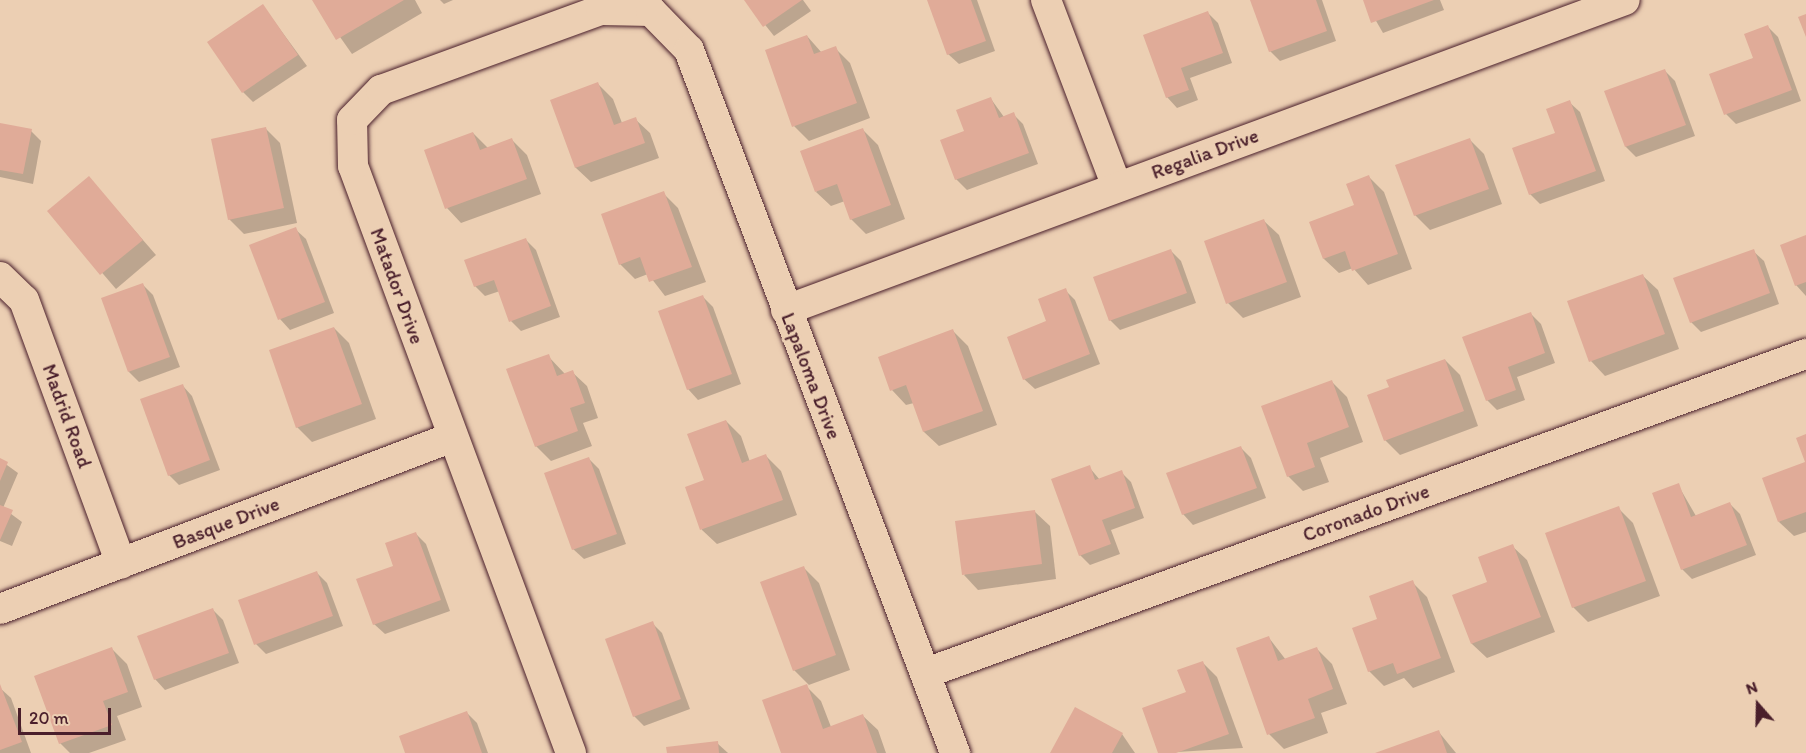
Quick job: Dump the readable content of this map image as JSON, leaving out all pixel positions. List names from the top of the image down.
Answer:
{
  "streets": {
    "street": [
      "Regalia Drive",
      "Matador Drive",
      "Lapaloma Drive",
      "Madrid Road",
      "Coronado Drive",
      "Basque Drive"
    ]
  },
  "crossings": [
    ["Regalia Drive", "Lapaloma Drive"],
    ["Matador Drive", "Lapaloma Drive"],
    ["Matador Drive", "Basque Drive"],
    ["Lapaloma Drive", "Coronado Drive"],
    ["Madrid Road", "Basque Drive"]
  ],
  "scale_bar": "20 m",
  "north": "top"
}
